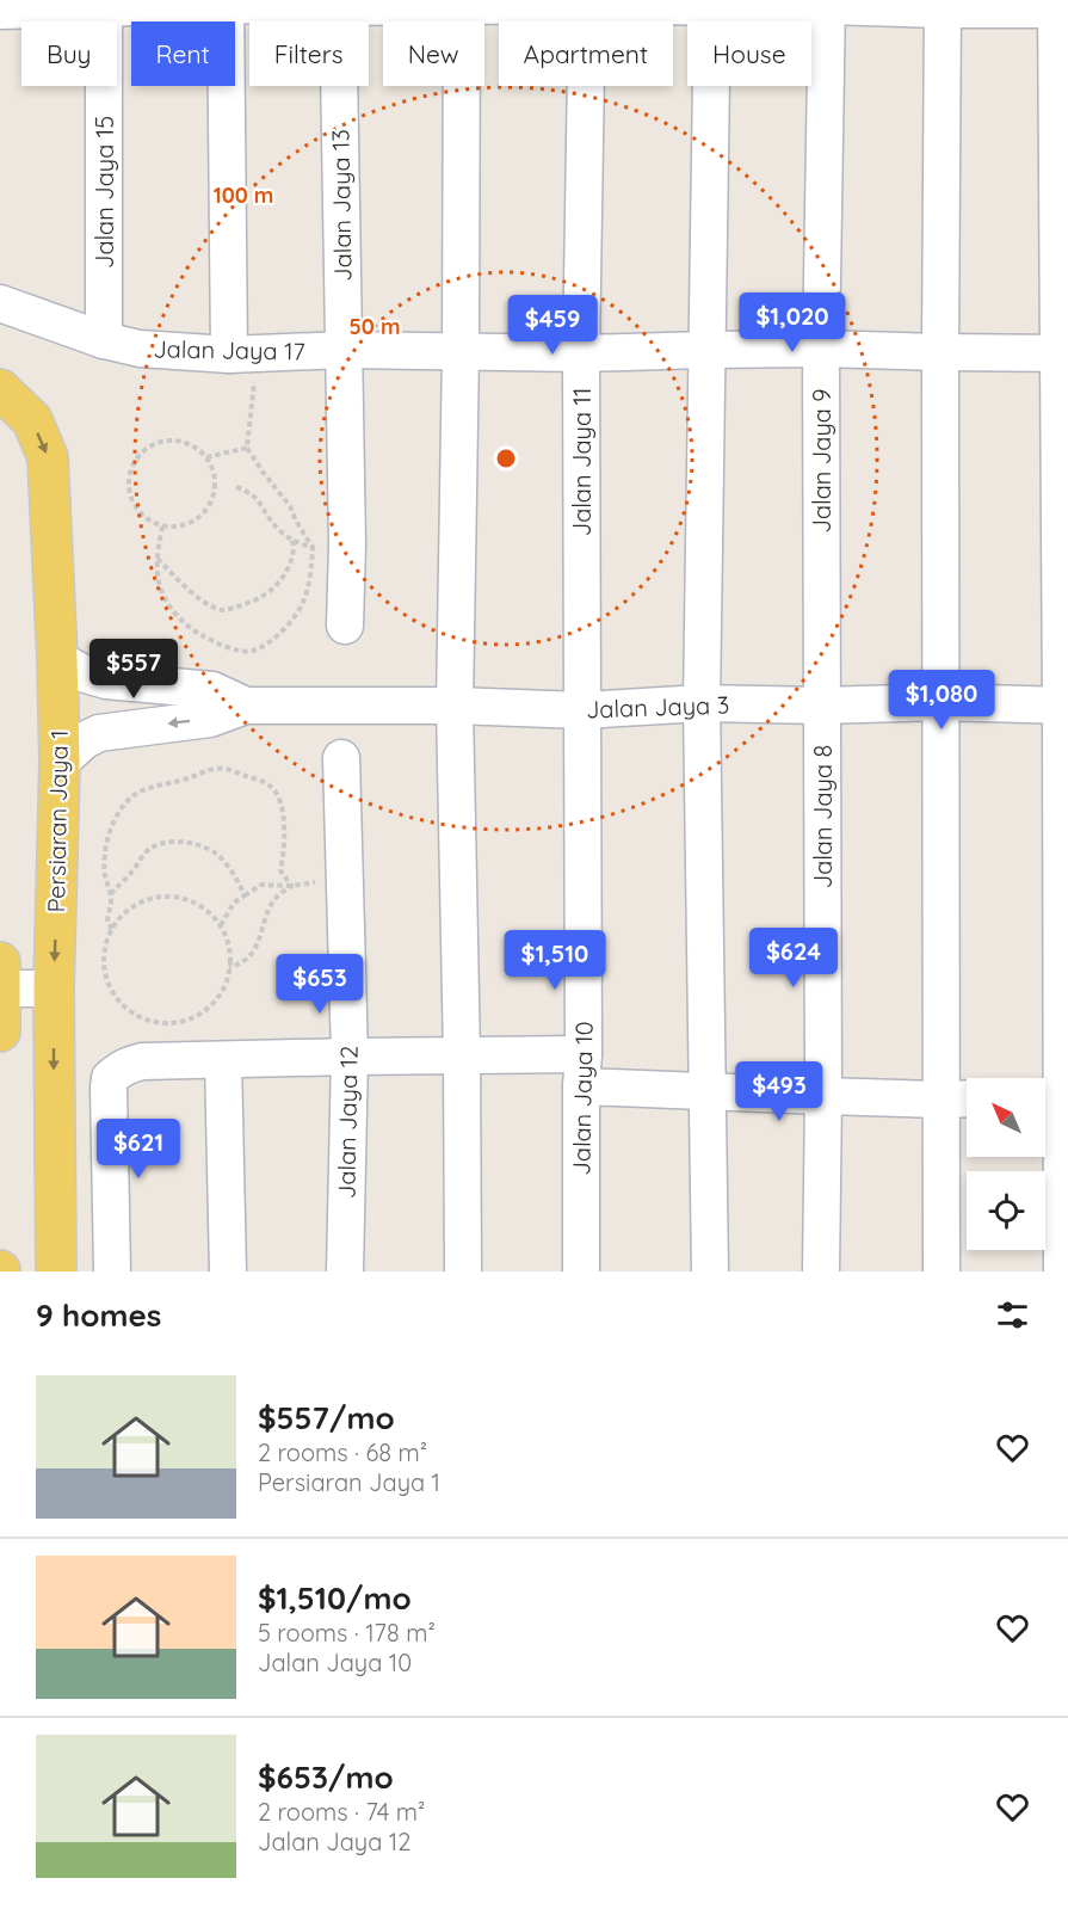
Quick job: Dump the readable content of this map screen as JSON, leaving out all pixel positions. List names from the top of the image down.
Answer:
{
  "streets": {
    "main road": ["Persiaran Jaya 1"],
    "street": [
      "Jalan Jaya 15",
      "Jalan Jaya 13",
      "Jalan Jaya 17",
      "Jalan Jaya 9",
      "Jalan Jaya 11",
      "Jalan Jaya 3",
      "Jalan Jaya 8",
      "Jalan Jaya 10",
      "Jalan Jaya 12"
    ]
  },
  "crossings": [
    ["Jalan Jaya 15", "Jalan Jaya 17"],
    ["Jalan Jaya 13", "Jalan Jaya 17"],
    ["Jalan Jaya 17", "Jalan Jaya 9"],
    ["Jalan Jaya 17", "Jalan Jaya 11"],
    ["Jalan Jaya 9", "Jalan Jaya 3"],
    ["Jalan Jaya 9", "Jalan Jaya 8"],
    ["Jalan Jaya 11", "Jalan Jaya 3"],
    ["Jalan Jaya 11", "Jalan Jaya 10"],
    ["Jalan Jaya 3", "Jalan Jaya 8"],
    ["Jalan Jaya 3", "Jalan Jaya 10"]
  ],
  "one_way": ["Persiaran Jaya 1"],
  "north": "top left",
  "page": {
    "chip": [
      "Buy",
      "Rent",
      "Filters",
      "New",
      "Apartment",
      "House"
    ],
    "price": [
      "$1,020",
      "$459",
      "$557",
      "$1,080",
      "$624",
      "$1,510",
      "$653",
      "$493",
      "$621"
    ],
    "heading": "9 homes",
    "list": [
      {
        "name": "$557/mo",
        "note": "2 rooms · 68 m² · Persiaran Jaya 1"
      },
      {
        "name": "$1,510/mo",
        "note": "5 rooms · 178 m² · Jalan Jaya 10"
      },
      {
        "name": "$653/mo",
        "note": "2 rooms · 74 m² · Jalan Jaya 12"
      }
    ]
  },
  "rings": ["100 m", "50 m"]
}
